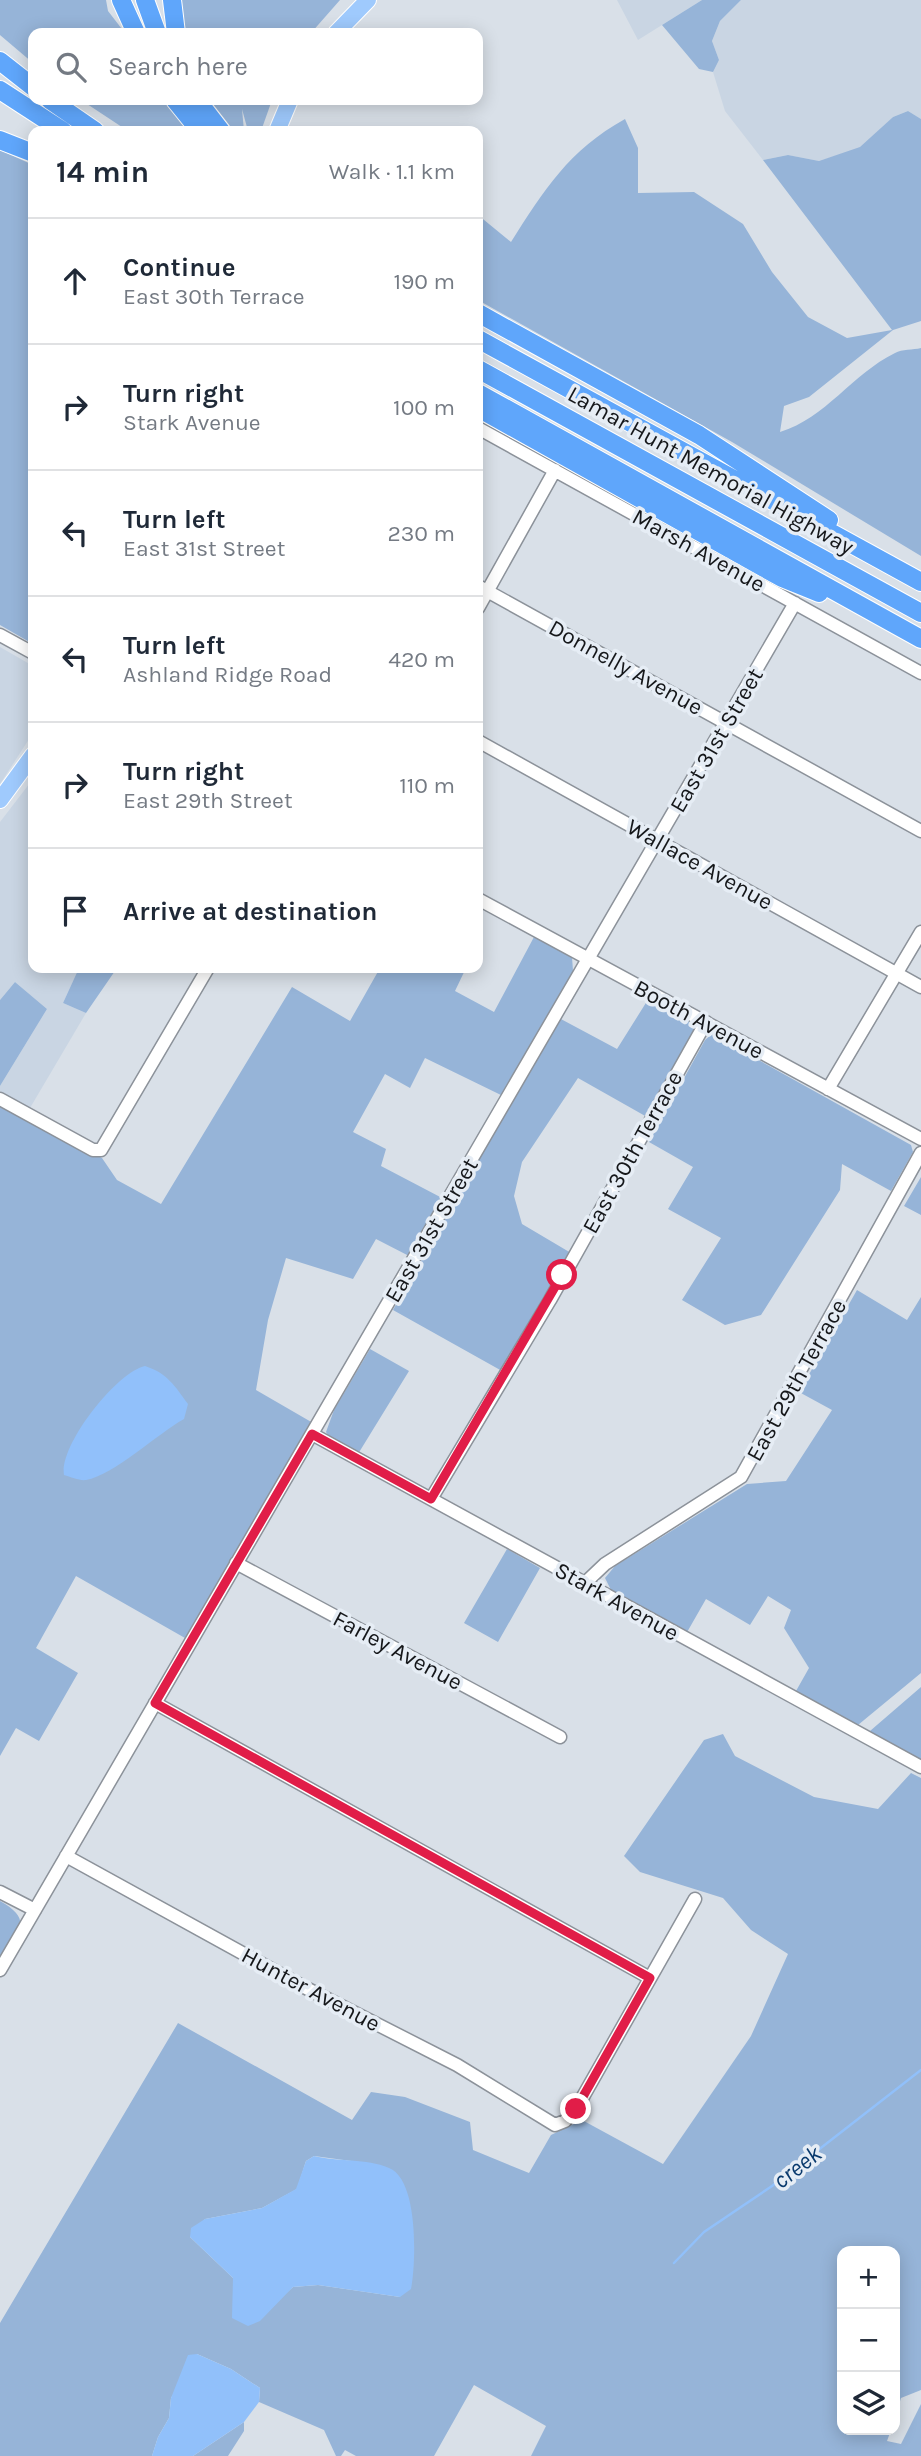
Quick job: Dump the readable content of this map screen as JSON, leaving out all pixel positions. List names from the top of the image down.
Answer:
{
  "streets": {
    "highway": ["Lamar Hunt Memorial Highway"],
    "street": [
      "Marsh Avenue",
      "Donnelly Avenue",
      "East 31st Street",
      "Wallace Avenue",
      "Booth Avenue",
      "East 30th Terrace",
      "East 29th Terrace",
      "Stark Avenue",
      "Farley Avenue",
      "Hunter Avenue"
    ]
  },
  "crossings": [
    ["Marsh Avenue", "East 31st Street"],
    ["Donnelly Avenue", "East 31st Street"],
    ["East 31st Street", "Wallace Avenue"],
    ["East 31st Street", "Booth Avenue"],
    ["East 31st Street", "Stark Avenue"],
    ["East 31st Street", "Farley Avenue"],
    ["East 31st Street", "Hunter Avenue"],
    ["Booth Avenue", "East 30th Terrace"],
    ["East 30th Terrace", "Stark Avenue"],
    ["East 29th Terrace", "Stark Avenue"]
  ],
  "water": ["creek"],
  "page": {
    "search": "Search here",
    "heading": ["14 min", "Walk · 1.1 km"],
    "list": [
      ["Continue", "East 30th Terrace", "190 m"],
      ["Turn right", "Stark Avenue", "100 m"],
      ["Turn left", "East 31st Street", "230 m"],
      ["Turn left", "Ashland Ridge Road", "420 m"],
      ["Turn right", "East 29th Street", "110 m"],
      "Arrive at destination"
    ],
    "map_buttons": ["+", "−"]
  }
}
